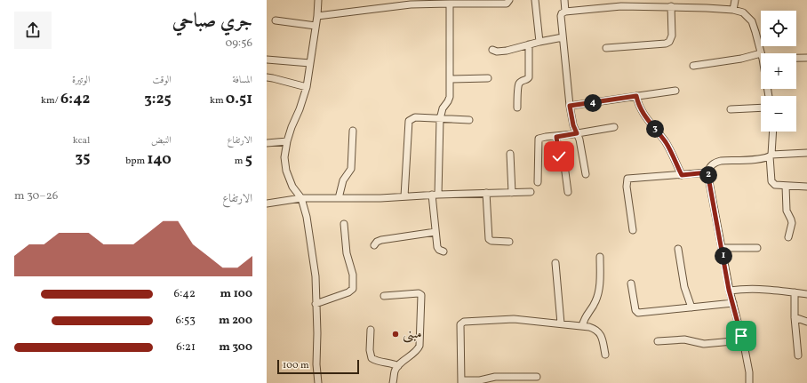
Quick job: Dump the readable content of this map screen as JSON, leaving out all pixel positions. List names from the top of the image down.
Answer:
{
  "places": ["مبنى"],
  "scale_bar": "100 m",
  "page": {
    "heading": ["جري صباحي", "09:56"],
    "map_buttons": ["+", "−"],
    "stats": [
      ["المسافة", "0.51 km"],
      ["الوقت", "3:25"],
      ["الوتيرة", "6:42 /km"],
      ["الارتفاع", "5 m"],
      ["النبض", "140 bpm"],
      ["kcal", "35"]
    ],
    "pins": [
      "4",
      "3",
      "2",
      "1"
    ],
    "chart": ["الارتفاع", "26–30 m"],
    "list": [
      {
        "name": "100 m",
        "note": "6:42"
      },
      {
        "name": "200 m",
        "note": "6:53"
      },
      {
        "name": "300 m",
        "note": "6:21"
      }
    ],
    "scale": "100 m"
  }
}
